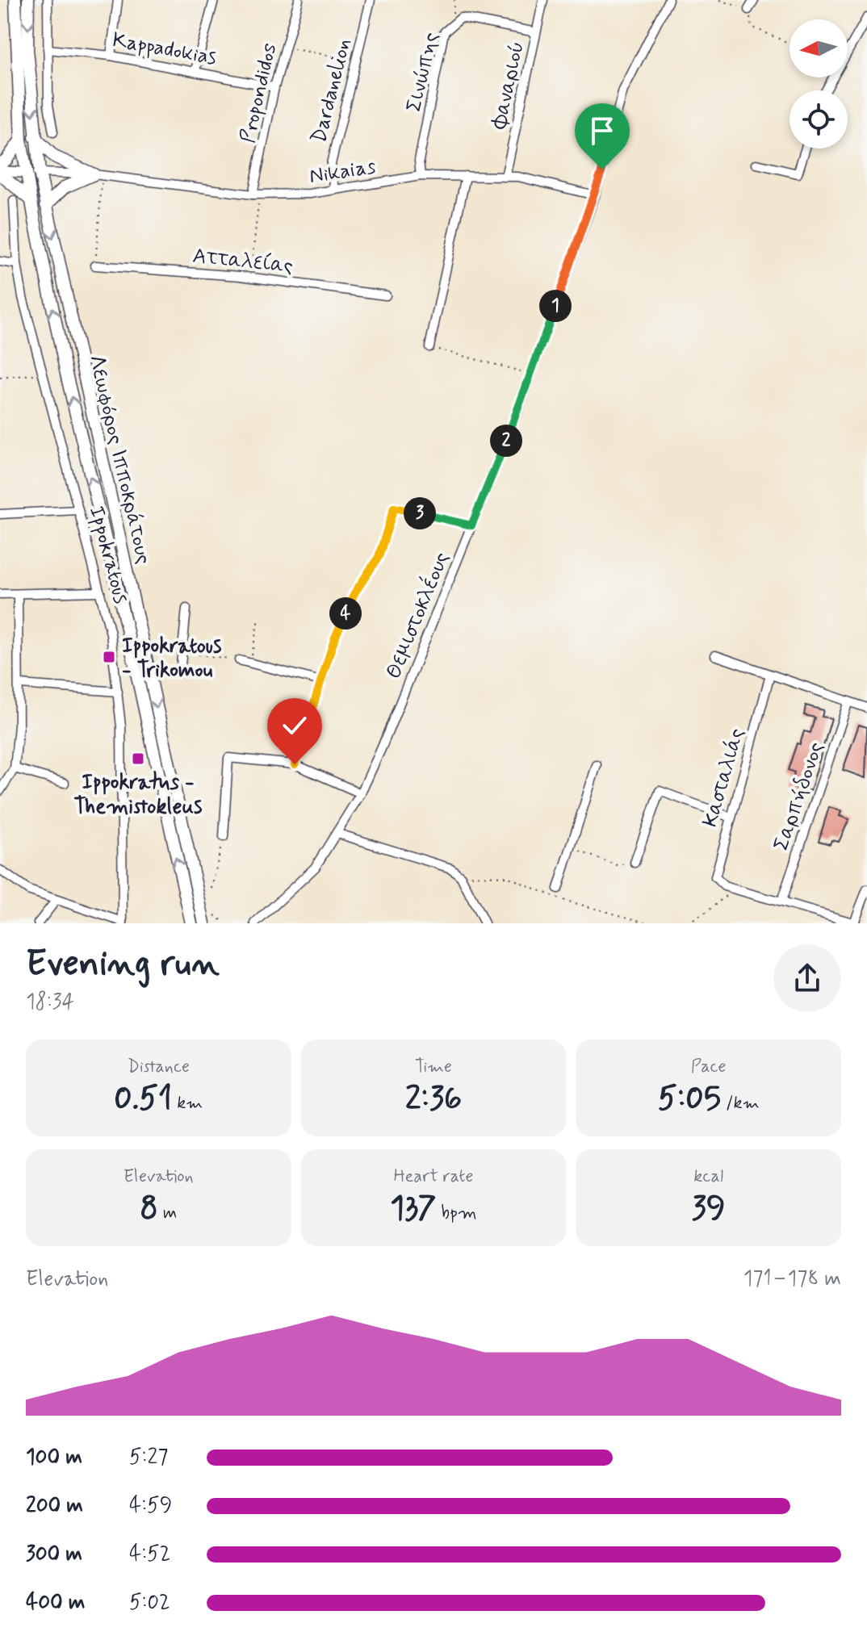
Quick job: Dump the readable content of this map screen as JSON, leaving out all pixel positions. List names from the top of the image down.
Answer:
{
  "streets": {
    "main road": ["Λεωφόρος Ιπποκράτους"],
    "street": [
      "Kappadokias",
      "Σινώπης",
      "Φαναριού",
      "Dardanelion",
      "Propondidos",
      "Nikaias",
      "Ατταλείας",
      "Ippokratous",
      "Θεμιστοκλέους",
      "Κασταλιάς",
      "Σαρπήδονος"
    ]
  },
  "crossings": [
    ["Kappadokias", "Propondidos"],
    ["Σινώπης", "Φαναριού"],
    ["Σινώπης", "Nikaias"],
    ["Φαναριού", "Nikaias"],
    ["Dardanelion", "Nikaias"],
    ["Propondidos", "Nikaias"],
    ["Nikaias", "Λεωφόρος Ιπποκράτους"],
    ["Nikaias", "Θεμιστοκλέους"]
  ],
  "places": {
    "transit": ["Ippokratous - Trikomou", "Ippokratus - Themistokleus"]
  },
  "north": "left",
  "page": {
    "pins": [
      "1",
      "2",
      "3",
      "4"
    ],
    "heading": ["Evening run", "18:34"],
    "stats": [
      ["Distance", "0.51 km"],
      ["Time", "2:36"],
      ["Pace", "5:05 /km"],
      ["Elevation", "8 m"],
      ["Heart rate", "137 bpm"],
      ["kcal", "39"]
    ],
    "chart": ["Elevation", "171–178 m"],
    "list": [
      {
        "name": "100 m",
        "note": "5:27"
      },
      {
        "name": "200 m",
        "note": "4:59"
      },
      {
        "name": "300 m",
        "note": "4:52"
      },
      {
        "name": "400 m",
        "note": "5:02"
      }
    ]
  }
}
